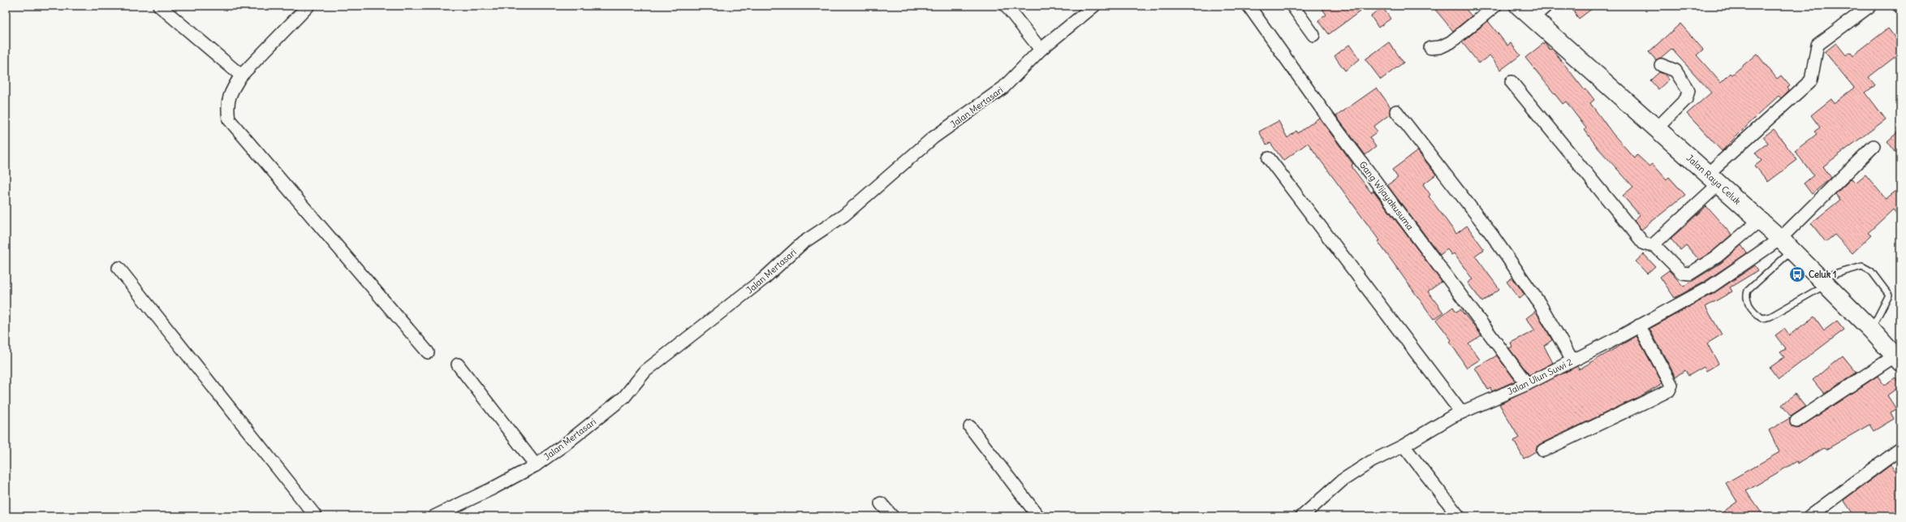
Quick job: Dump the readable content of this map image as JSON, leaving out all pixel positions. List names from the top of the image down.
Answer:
{
  "streets": {
    "highway": ["Jalan Raya Celuk"],
    "street": ["Jalan Mertasari", "Gang Wijayakusuma", "Jalan Ulun Suwi 2"]
  },
  "crossings": [
    ["Jalan Raya Celuk", "Jalan Ulun Suwi 2"],
    ["Gang Wijayakusuma", "Jalan Ulun Suwi 2"]
  ],
  "places": {
    "bus stop": ["Celuk 1"]
  }
}
